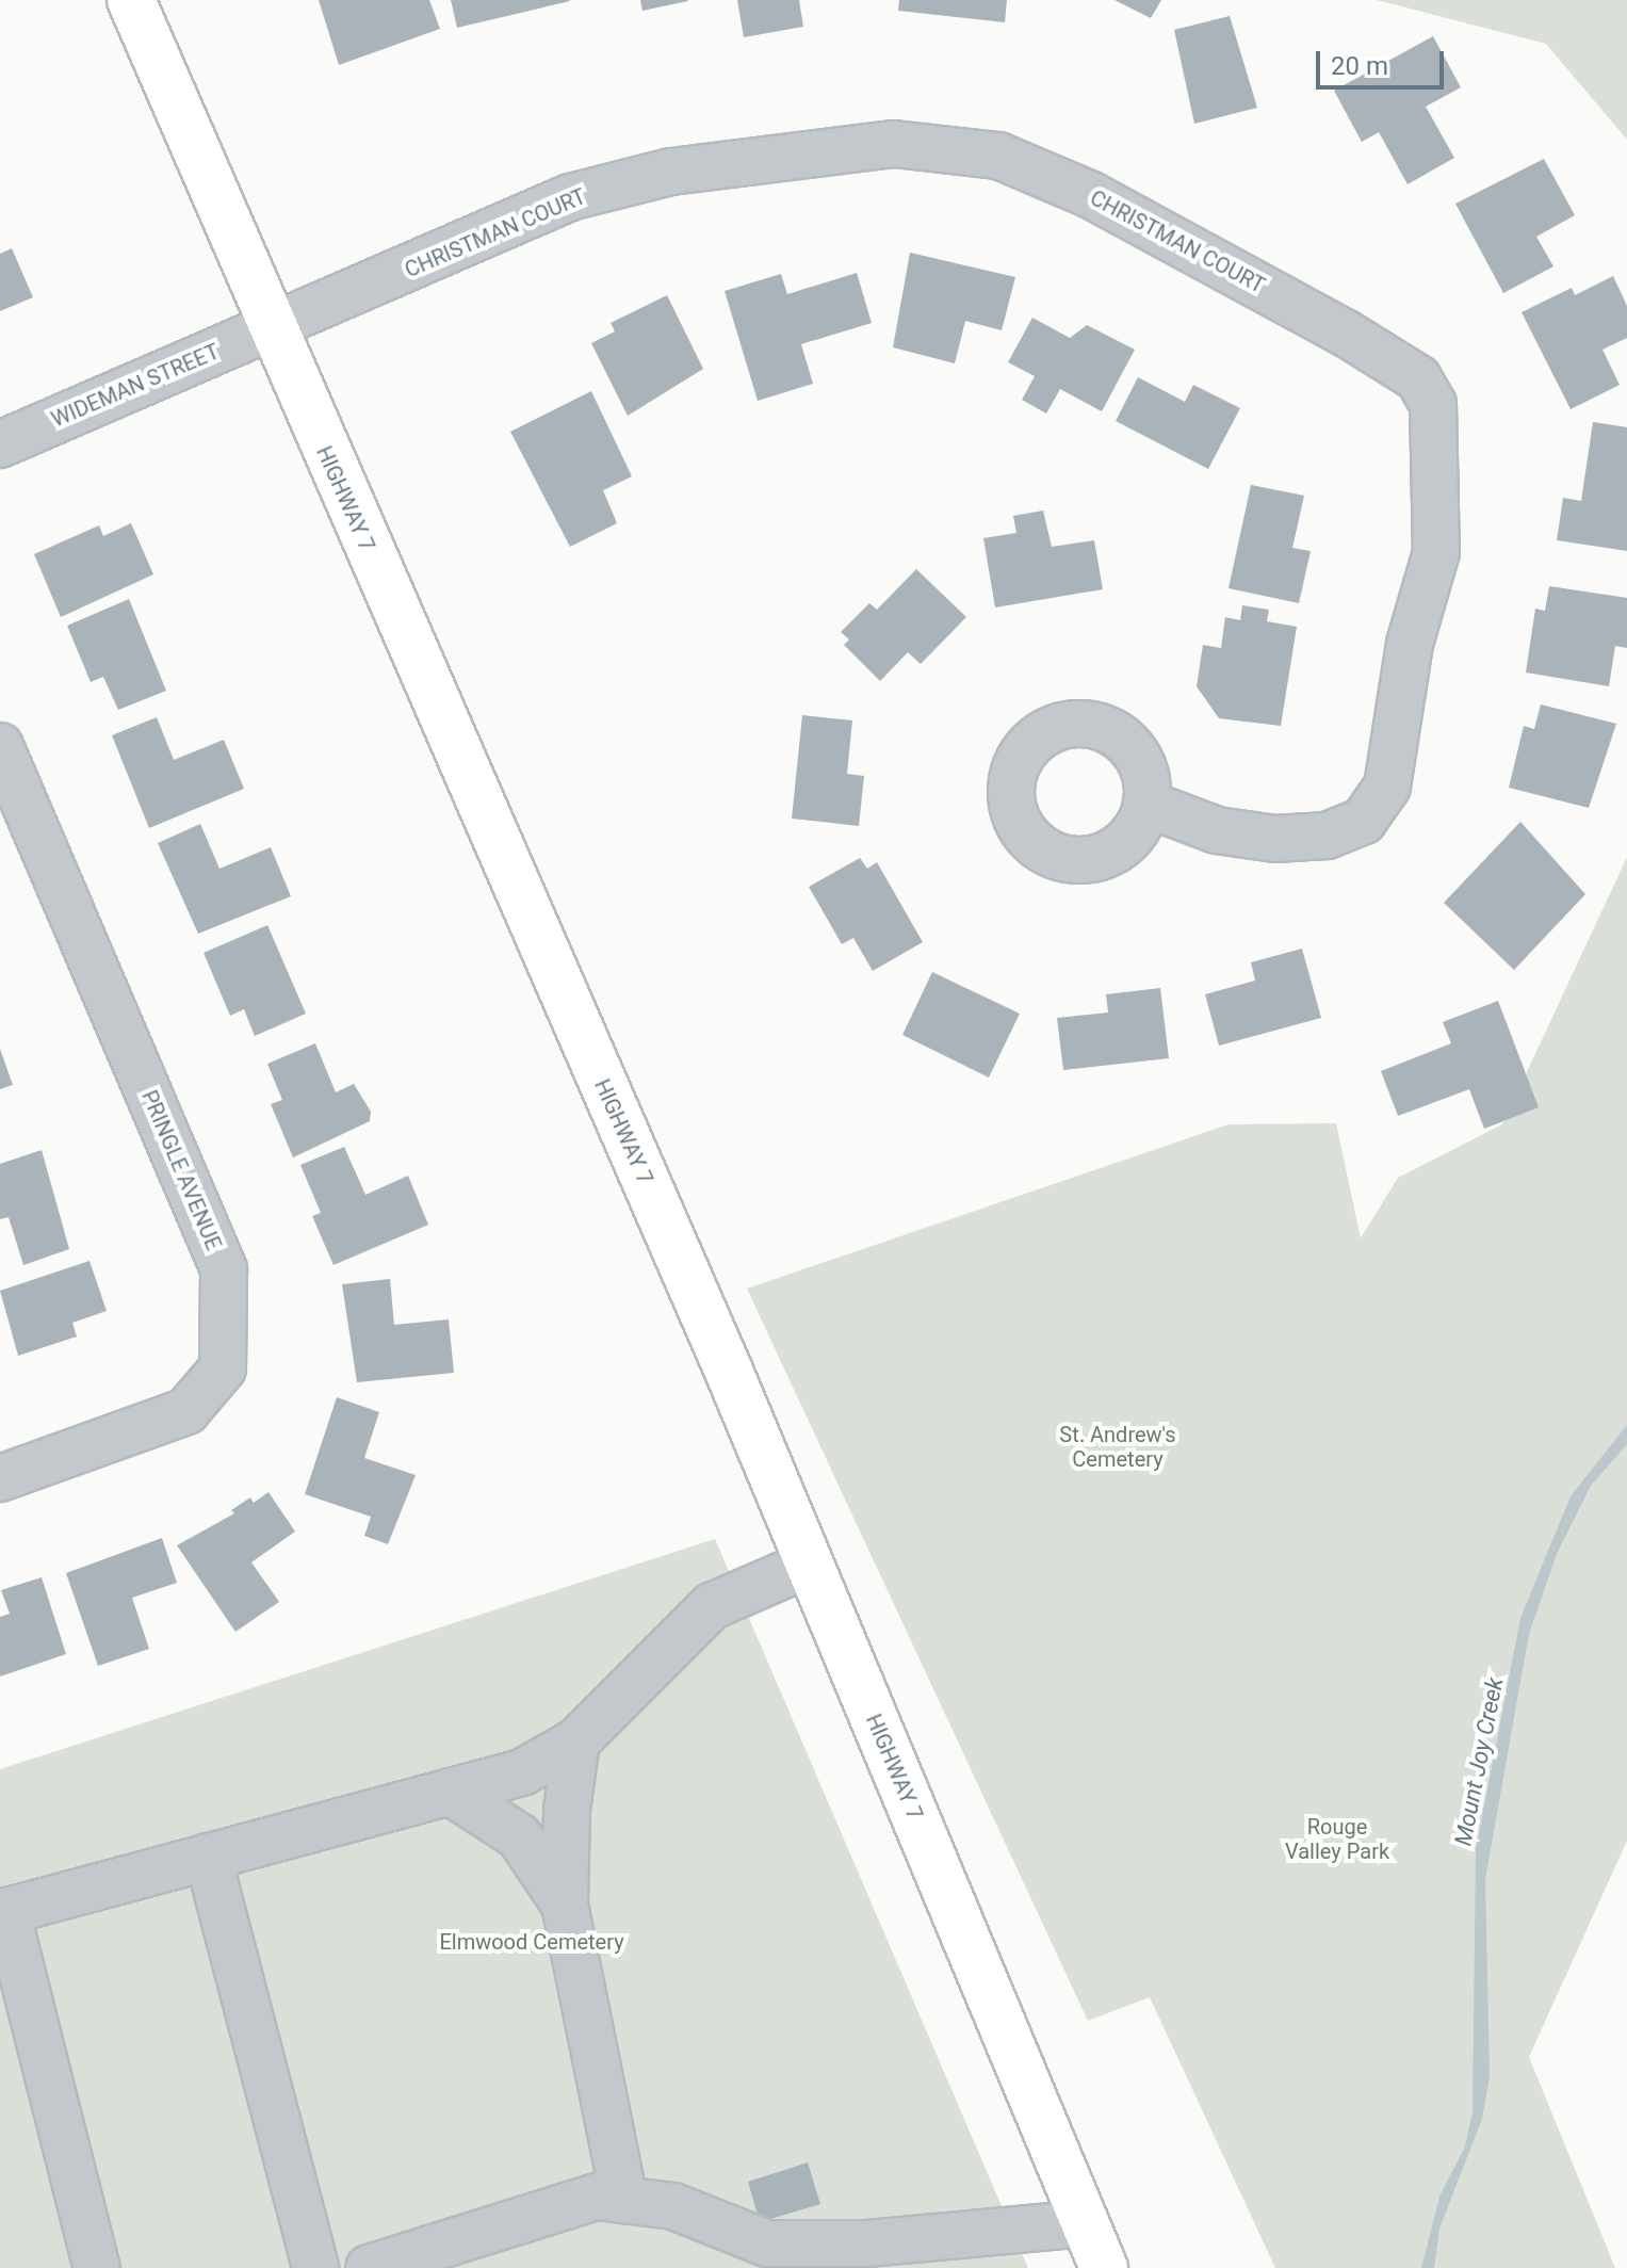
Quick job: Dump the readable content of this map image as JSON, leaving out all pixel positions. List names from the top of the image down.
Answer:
{
  "streets": {
    "main road": ["HIGHWAY 7"],
    "street": ["CHRISTMAN COURT", "WIDEMAN STREET", "PRINGLE AVENUE"]
  },
  "crossings": [
    ["CHRISTMAN COURT", "WIDEMAN STREET"],
    ["CHRISTMAN COURT", "HIGHWAY 7"],
    ["WIDEMAN STREET", "HIGHWAY 7"]
  ],
  "water": ["Mount Joy Creek"],
  "parks": ["St. Andrew's Cemetery", "Rouge Valley Park", "Elmwood Cemetery"],
  "scale_bar": "20 m"
}
